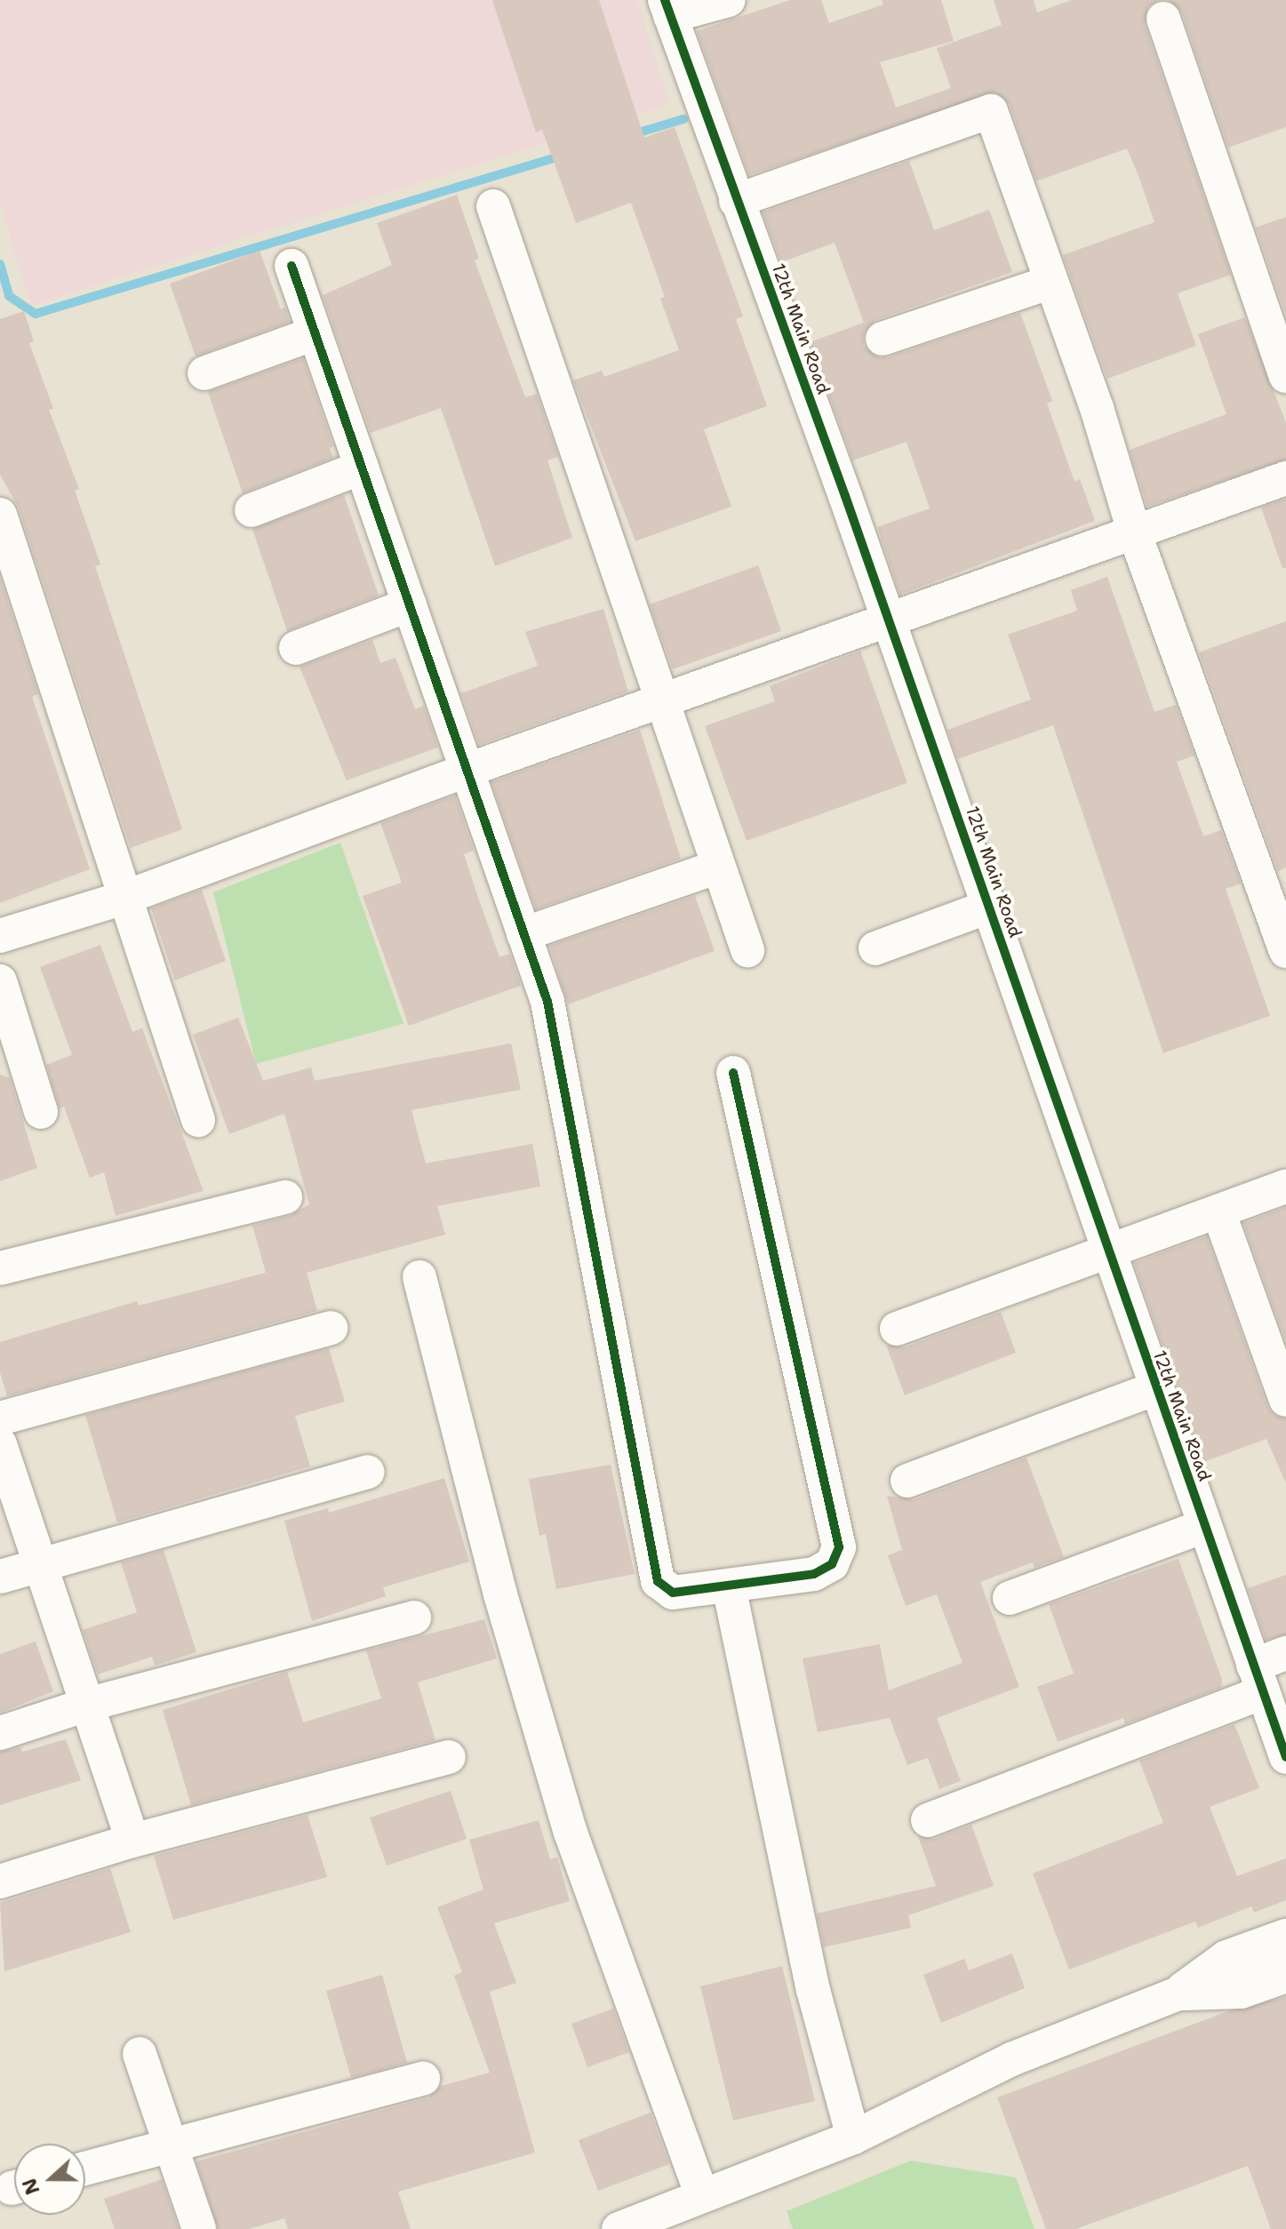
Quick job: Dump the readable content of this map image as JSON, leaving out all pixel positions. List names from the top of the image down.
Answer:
{
  "streets": {
    "street": ["12th Main Road"]
  },
  "north": "left"
}
